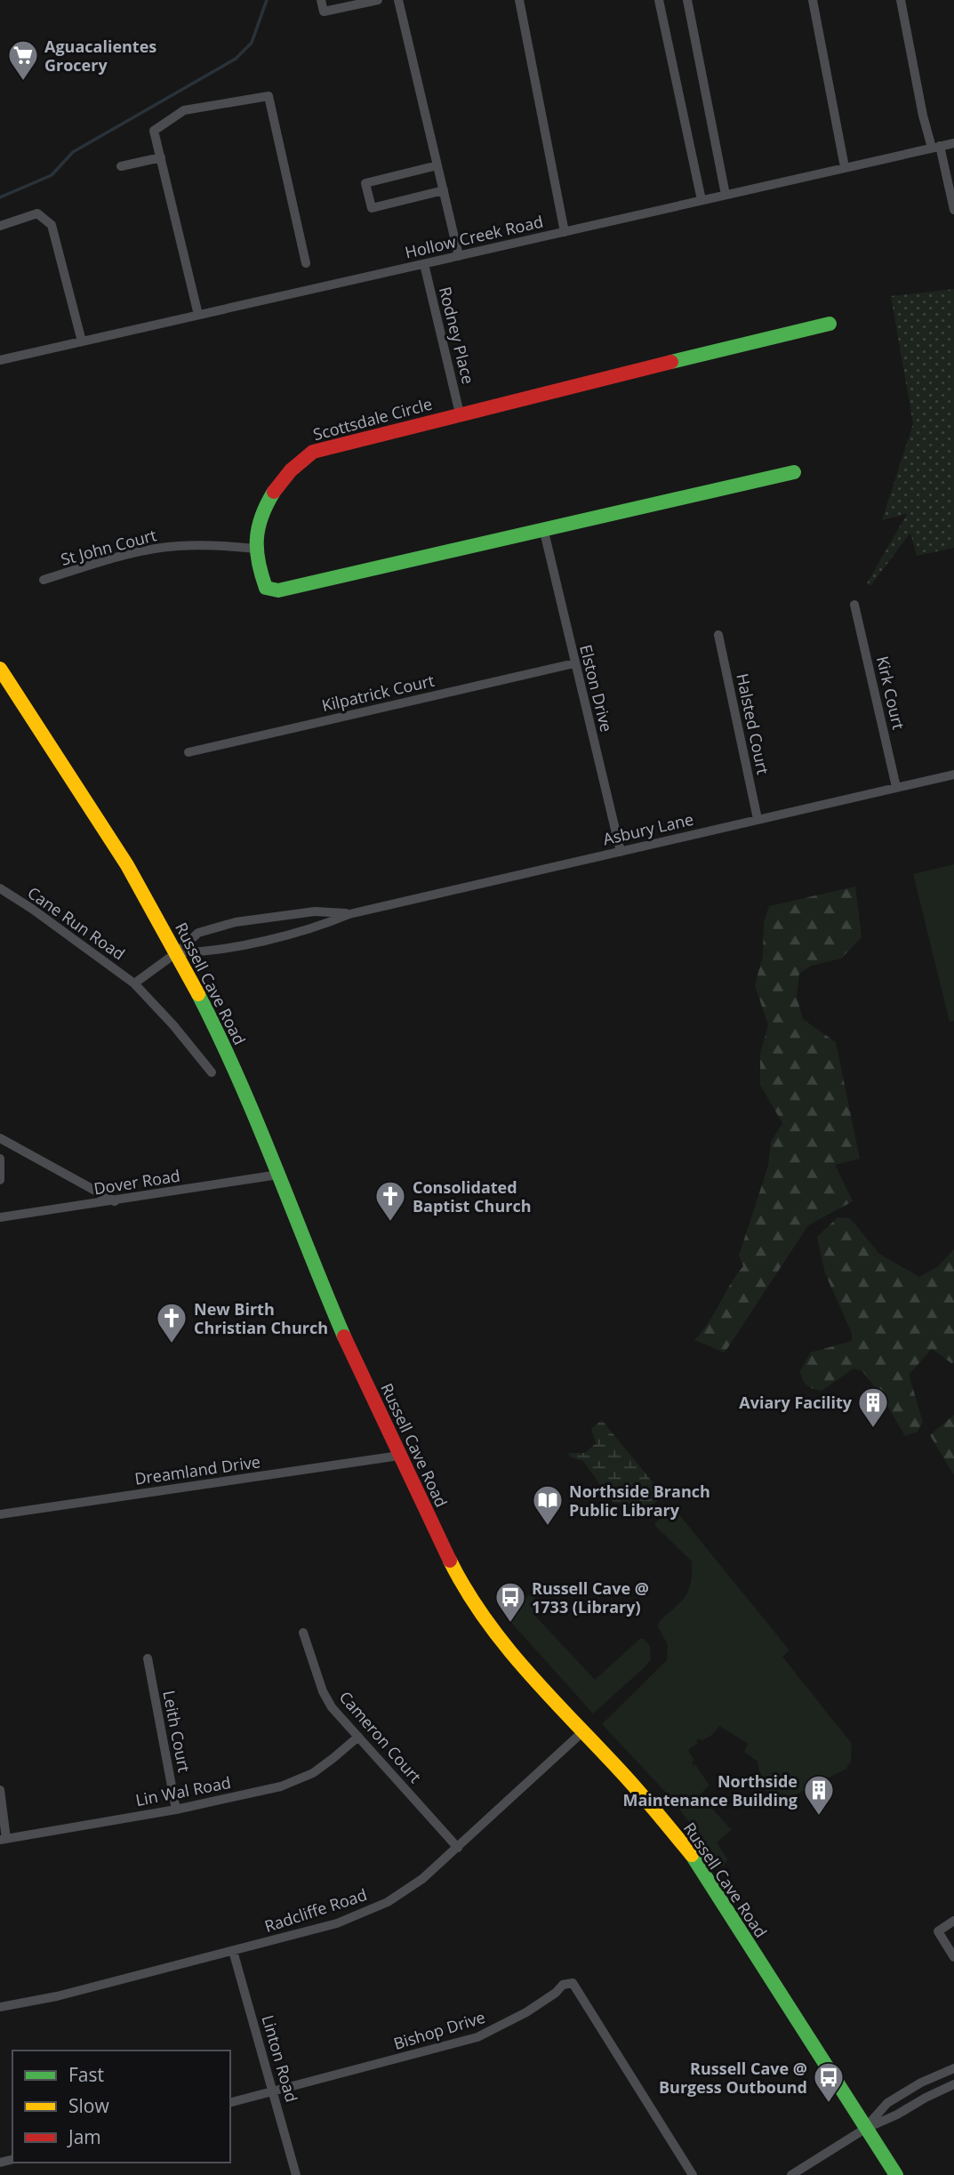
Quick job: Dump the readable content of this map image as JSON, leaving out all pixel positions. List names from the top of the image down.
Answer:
{
  "streets": {
    "main road": ["Scottsdale Circle", "Russell Cave Road"],
    "street": [
      "Hollow Creek Road",
      "Rodney Place",
      "St John Court",
      "Elston Drive",
      "Kilpatrick Court",
      "Kirk Court",
      "Halsted Court",
      "Asbury Lane",
      "Cane Run Road",
      "Dover Road",
      "Dreamland Drive",
      "Leith Court",
      "Cameron Court",
      "Lin Wal Road",
      "Radcliffe Road",
      "Bishop Drive",
      "Linton Road"
    ]
  },
  "crossings": [
    ["Hollow Creek Road", "Rodney Place"],
    ["Rodney Place", "Scottsdale Circle"],
    ["Scottsdale Circle", "St John Court"],
    ["Scottsdale Circle", "Elston Drive"],
    ["Elston Drive", "Kilpatrick Court"],
    ["Elston Drive", "Asbury Lane"],
    ["Kirk Court", "Asbury Lane"],
    ["Halsted Court", "Asbury Lane"],
    ["Asbury Lane", "Russell Cave Road"],
    ["Russell Cave Road", "Dover Road"],
    ["Russell Cave Road", "Dreamland Drive"],
    ["Russell Cave Road", "Radcliffe Road"],
    ["Leith Court", "Lin Wal Road"],
    ["Cameron Court", "Lin Wal Road"],
    ["Cameron Court", "Radcliffe Road"],
    ["Radcliffe Road", "Linton Road"],
    ["Bishop Drive", "Linton Road"]
  ],
  "places": {
    "supermarket": ["Aguacalientes Grocery"],
    "church": ["Consolidated Baptist Church", "New Birth Christian Church"],
    "building": ["Aviary Facility", "Northside Maintenance Building"],
    "library": ["Northside Branch Public Library"],
    "bus stop": ["Russell Cave @ 1733 (Library)", "Russell Cave @ Burgess Outbound"]
  },
  "legend": ["Fast", "Slow", "Jam"]
}
